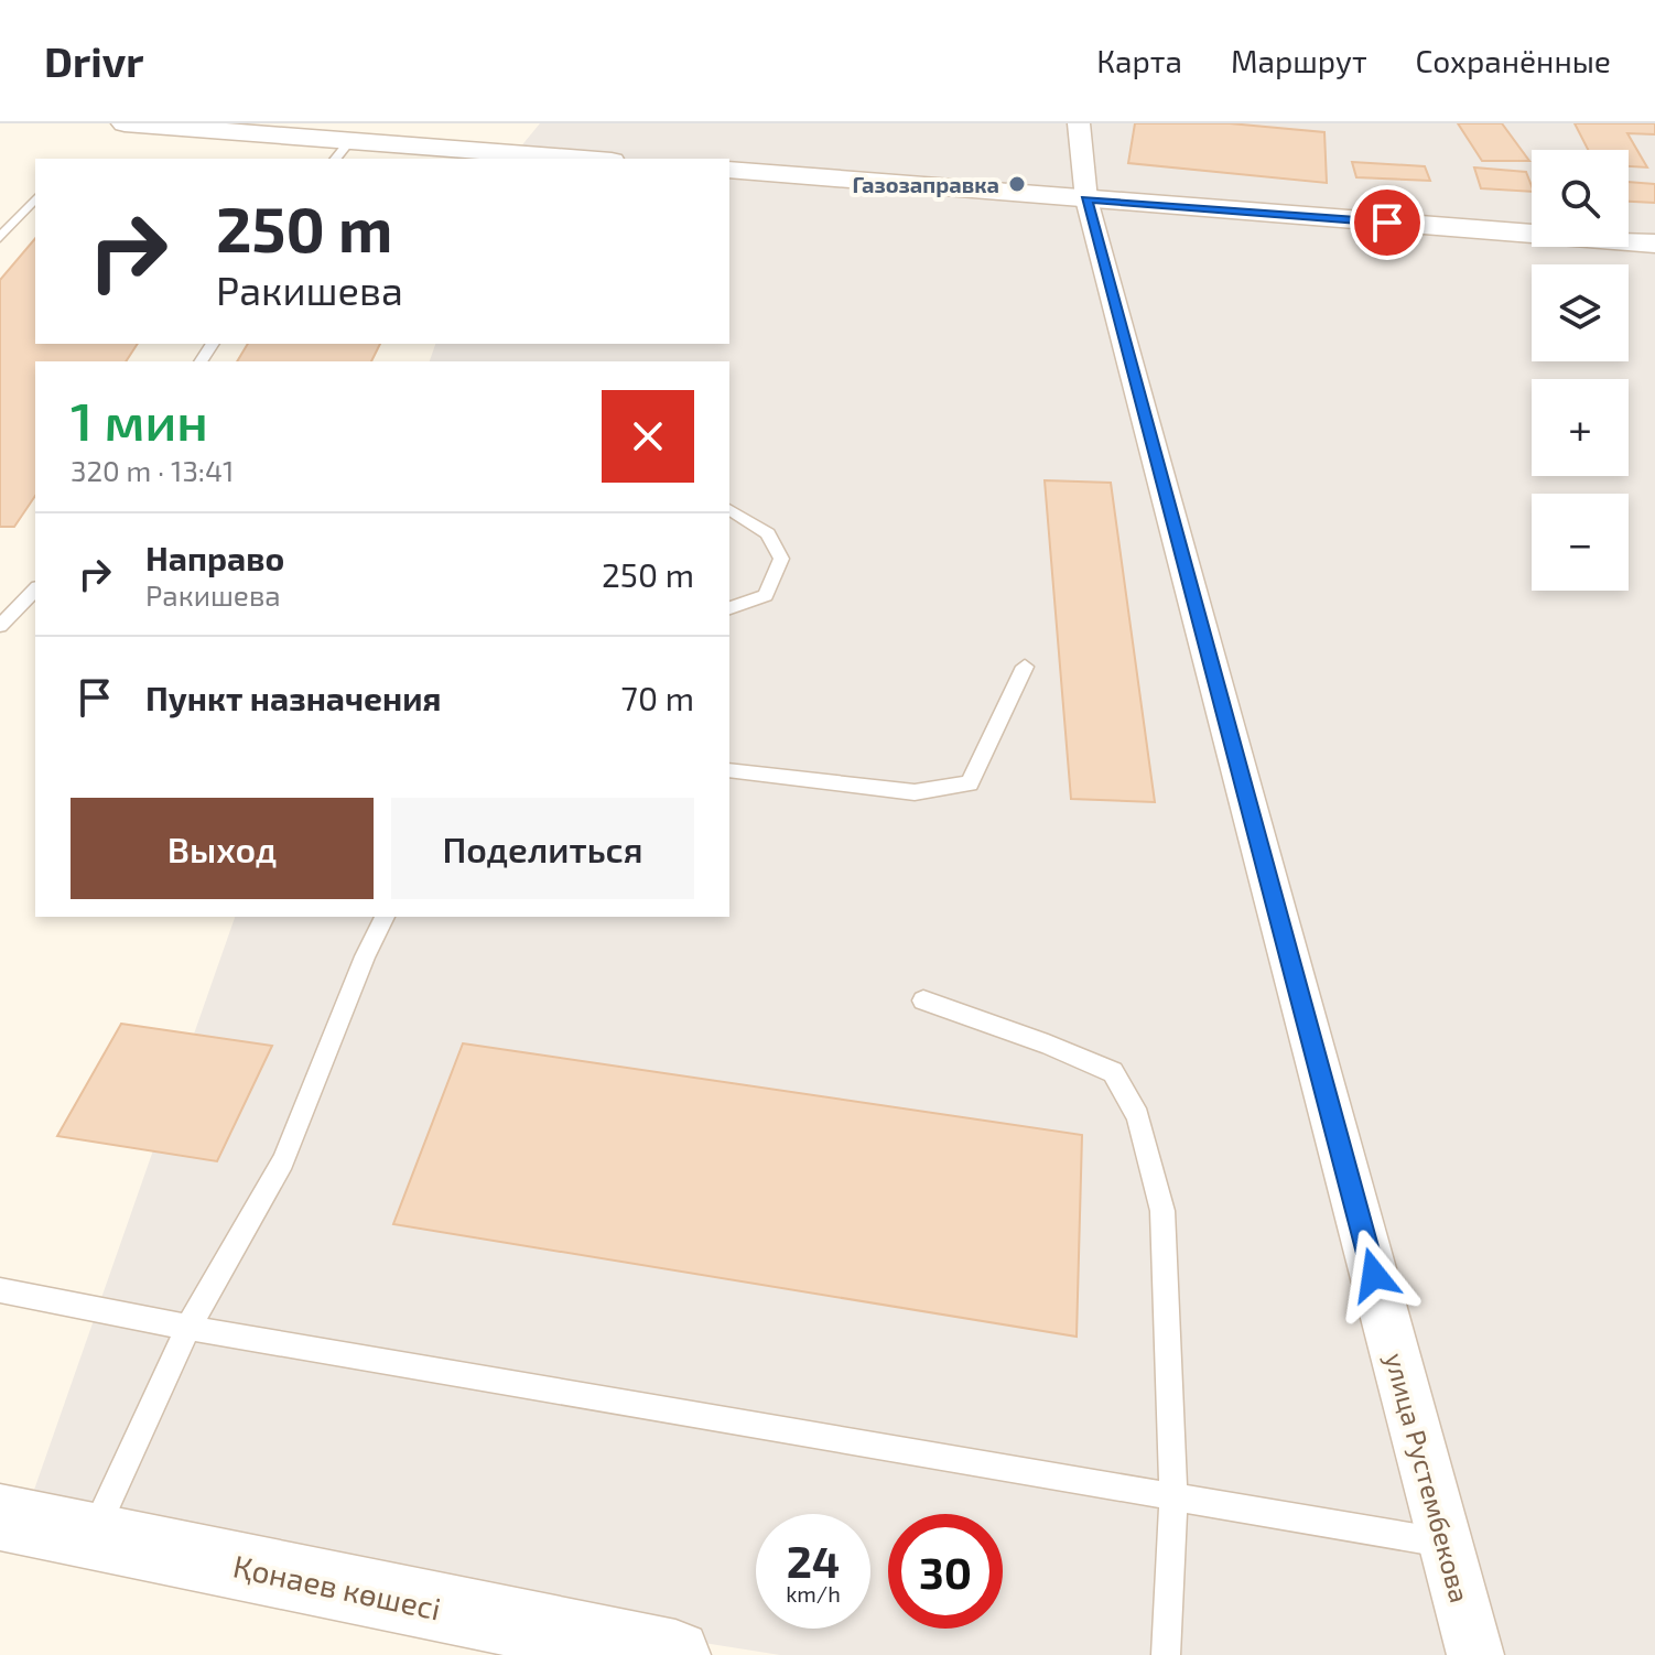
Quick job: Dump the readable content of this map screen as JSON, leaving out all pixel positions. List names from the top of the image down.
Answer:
{
  "streets": {
    "street": ["улица Рустембекова", "Қонаев көшесі"]
  },
  "places": ["Газозаправка"],
  "page": {
    "header": "Drivr",
    "nav": ["Карта", "Маршрут", "Сохранённые"],
    "map_buttons": ["+", "−"],
    "turn": ["250 m", "Ракишева"],
    "heading": ["1 мин", "320 m · 13:41"],
    "list": [
      {
        "name": "Направо",
        "note": "Ракишева",
        "value": "250 m"
      },
      {
        "name": "Пункт назначения",
        "value": "70 m"
      }
    ],
    "buttons": ["Выход", "Поделиться"],
    "speed": "24 km/h",
    "limit": "30"
  }
}
